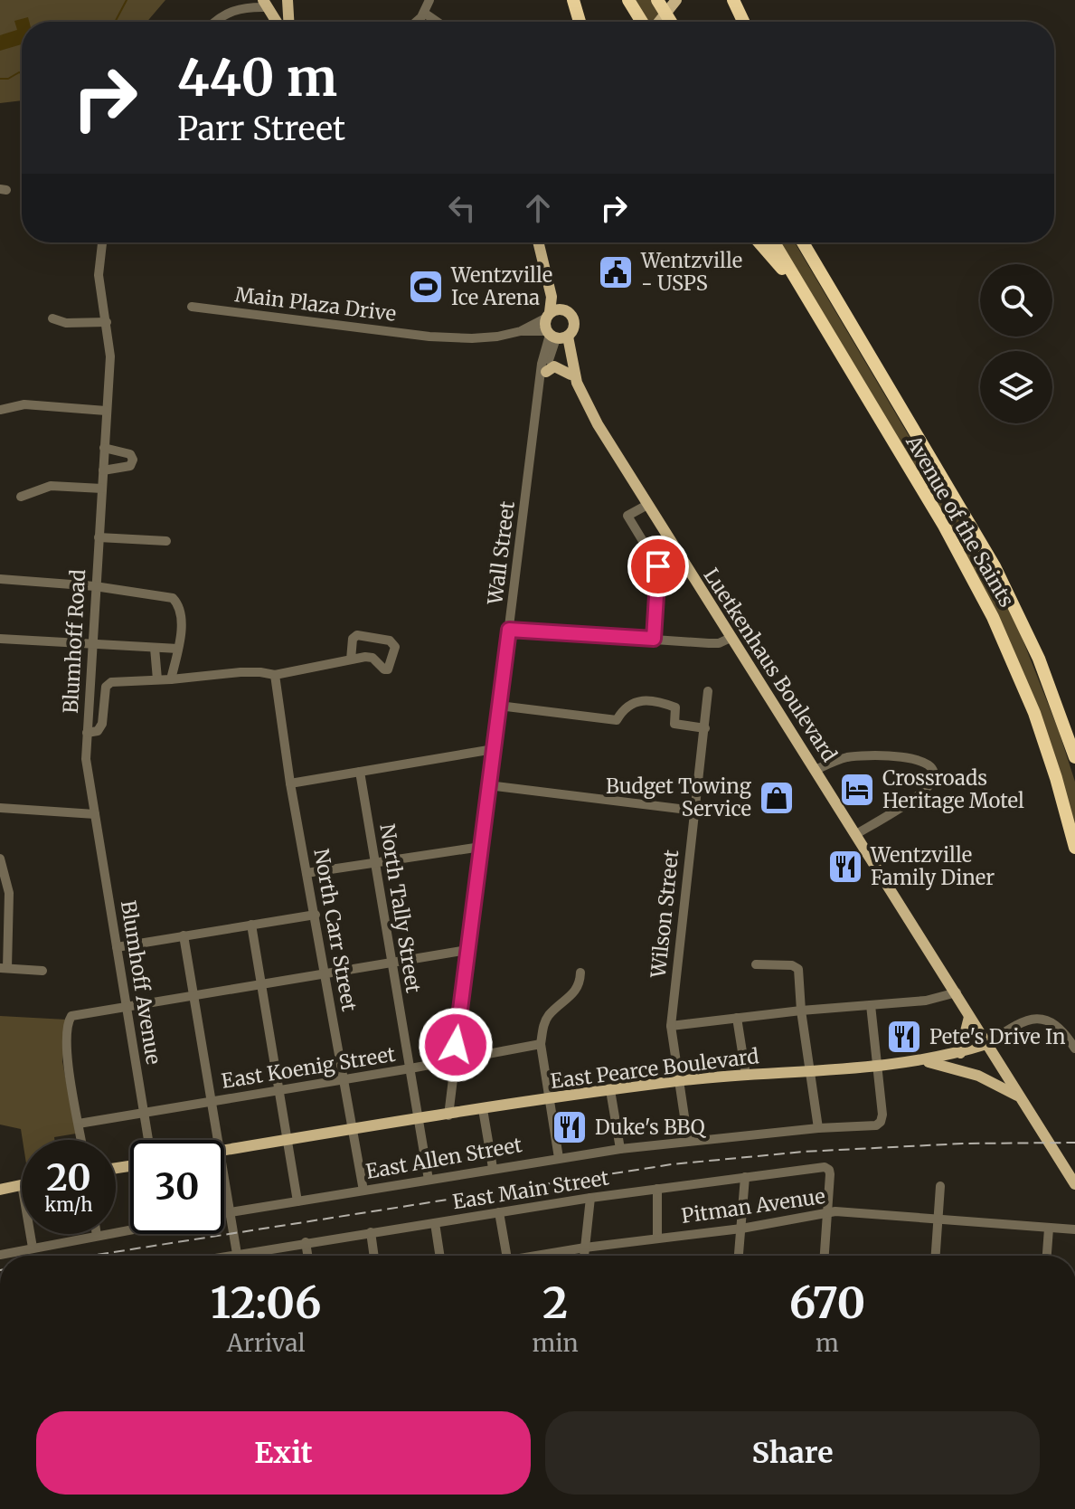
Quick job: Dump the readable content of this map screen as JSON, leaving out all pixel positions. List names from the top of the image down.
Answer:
{
  "streets": {
    "highway": ["Avenue of the Saints"],
    "main road": ["Luetkenhaus Boulevard", "East Pearce Boulevard"],
    "street": [
      "Main Plaza Drive",
      "Wall Street",
      "Blumhoff Road",
      "North Tally Street",
      "Wilson Street",
      "North Carr Street",
      "Blumhoff Avenue",
      "East Koenig Street",
      "East Allen Street",
      "East Main Street",
      "Pitman Avenue"
    ]
  },
  "crossings": [
    ["Main Plaza Drive", "Wall Street"],
    ["Main Plaza Drive", "Luetkenhaus Boulevard"],
    ["Wall Street", "Luetkenhaus Boulevard"],
    ["Wall Street", "East Koenig Street"],
    ["Wall Street", "East Pearce Boulevard"],
    ["Blumhoff Road", "Blumhoff Avenue"],
    ["Luetkenhaus Boulevard", "East Pearce Boulevard"],
    ["North Tally Street", "East Koenig Street"],
    ["North Tally Street", "East Pearce Boulevard"],
    ["North Tally Street", "East Allen Street"],
    ["Wilson Street", "East Pearce Boulevard"],
    ["Wilson Street", "East Allen Street"],
    ["North Carr Street", "East Koenig Street"],
    ["North Carr Street", "East Pearce Boulevard"],
    ["North Carr Street", "East Allen Street"],
    ["Blumhoff Avenue", "East Koenig Street"],
    ["East Pearce Boulevard", "East Allen Street"],
    ["East Main Street", "Pitman Avenue"]
  ],
  "places": {
    "public building": ["Wentzville - USPS"],
    "sports": ["Wentzville Ice Arena"],
    "hotel": ["Crossroads Heritage Motel"],
    "shop": ["Budget Towing Service"],
    "restaurant": ["Wentzville Family Diner", "Pete's Drive In", "Duke's BBQ"]
  },
  "page": {
    "turn": ["440 m", "Parr Street"],
    "speed": "20 km/h",
    "limit": "30",
    "eta": [
      "12:06",
      "Arrival",
      "2",
      "min",
      "670",
      "m"
    ],
    "buttons": ["Exit", "Share"]
  }
}
